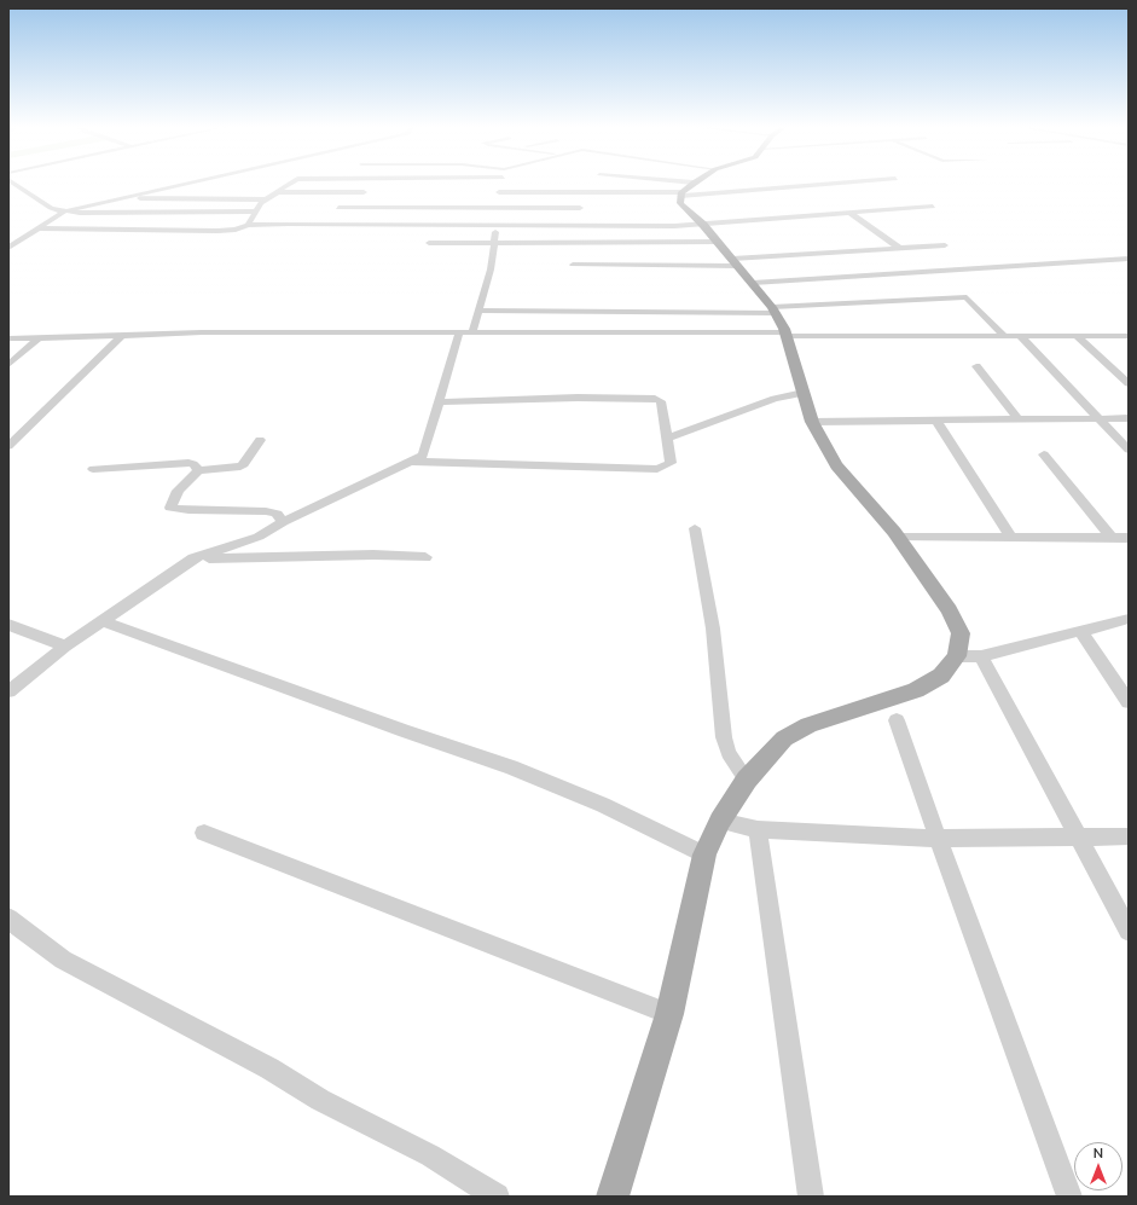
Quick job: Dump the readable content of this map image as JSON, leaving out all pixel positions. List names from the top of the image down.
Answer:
{
  "north": "top"
}
